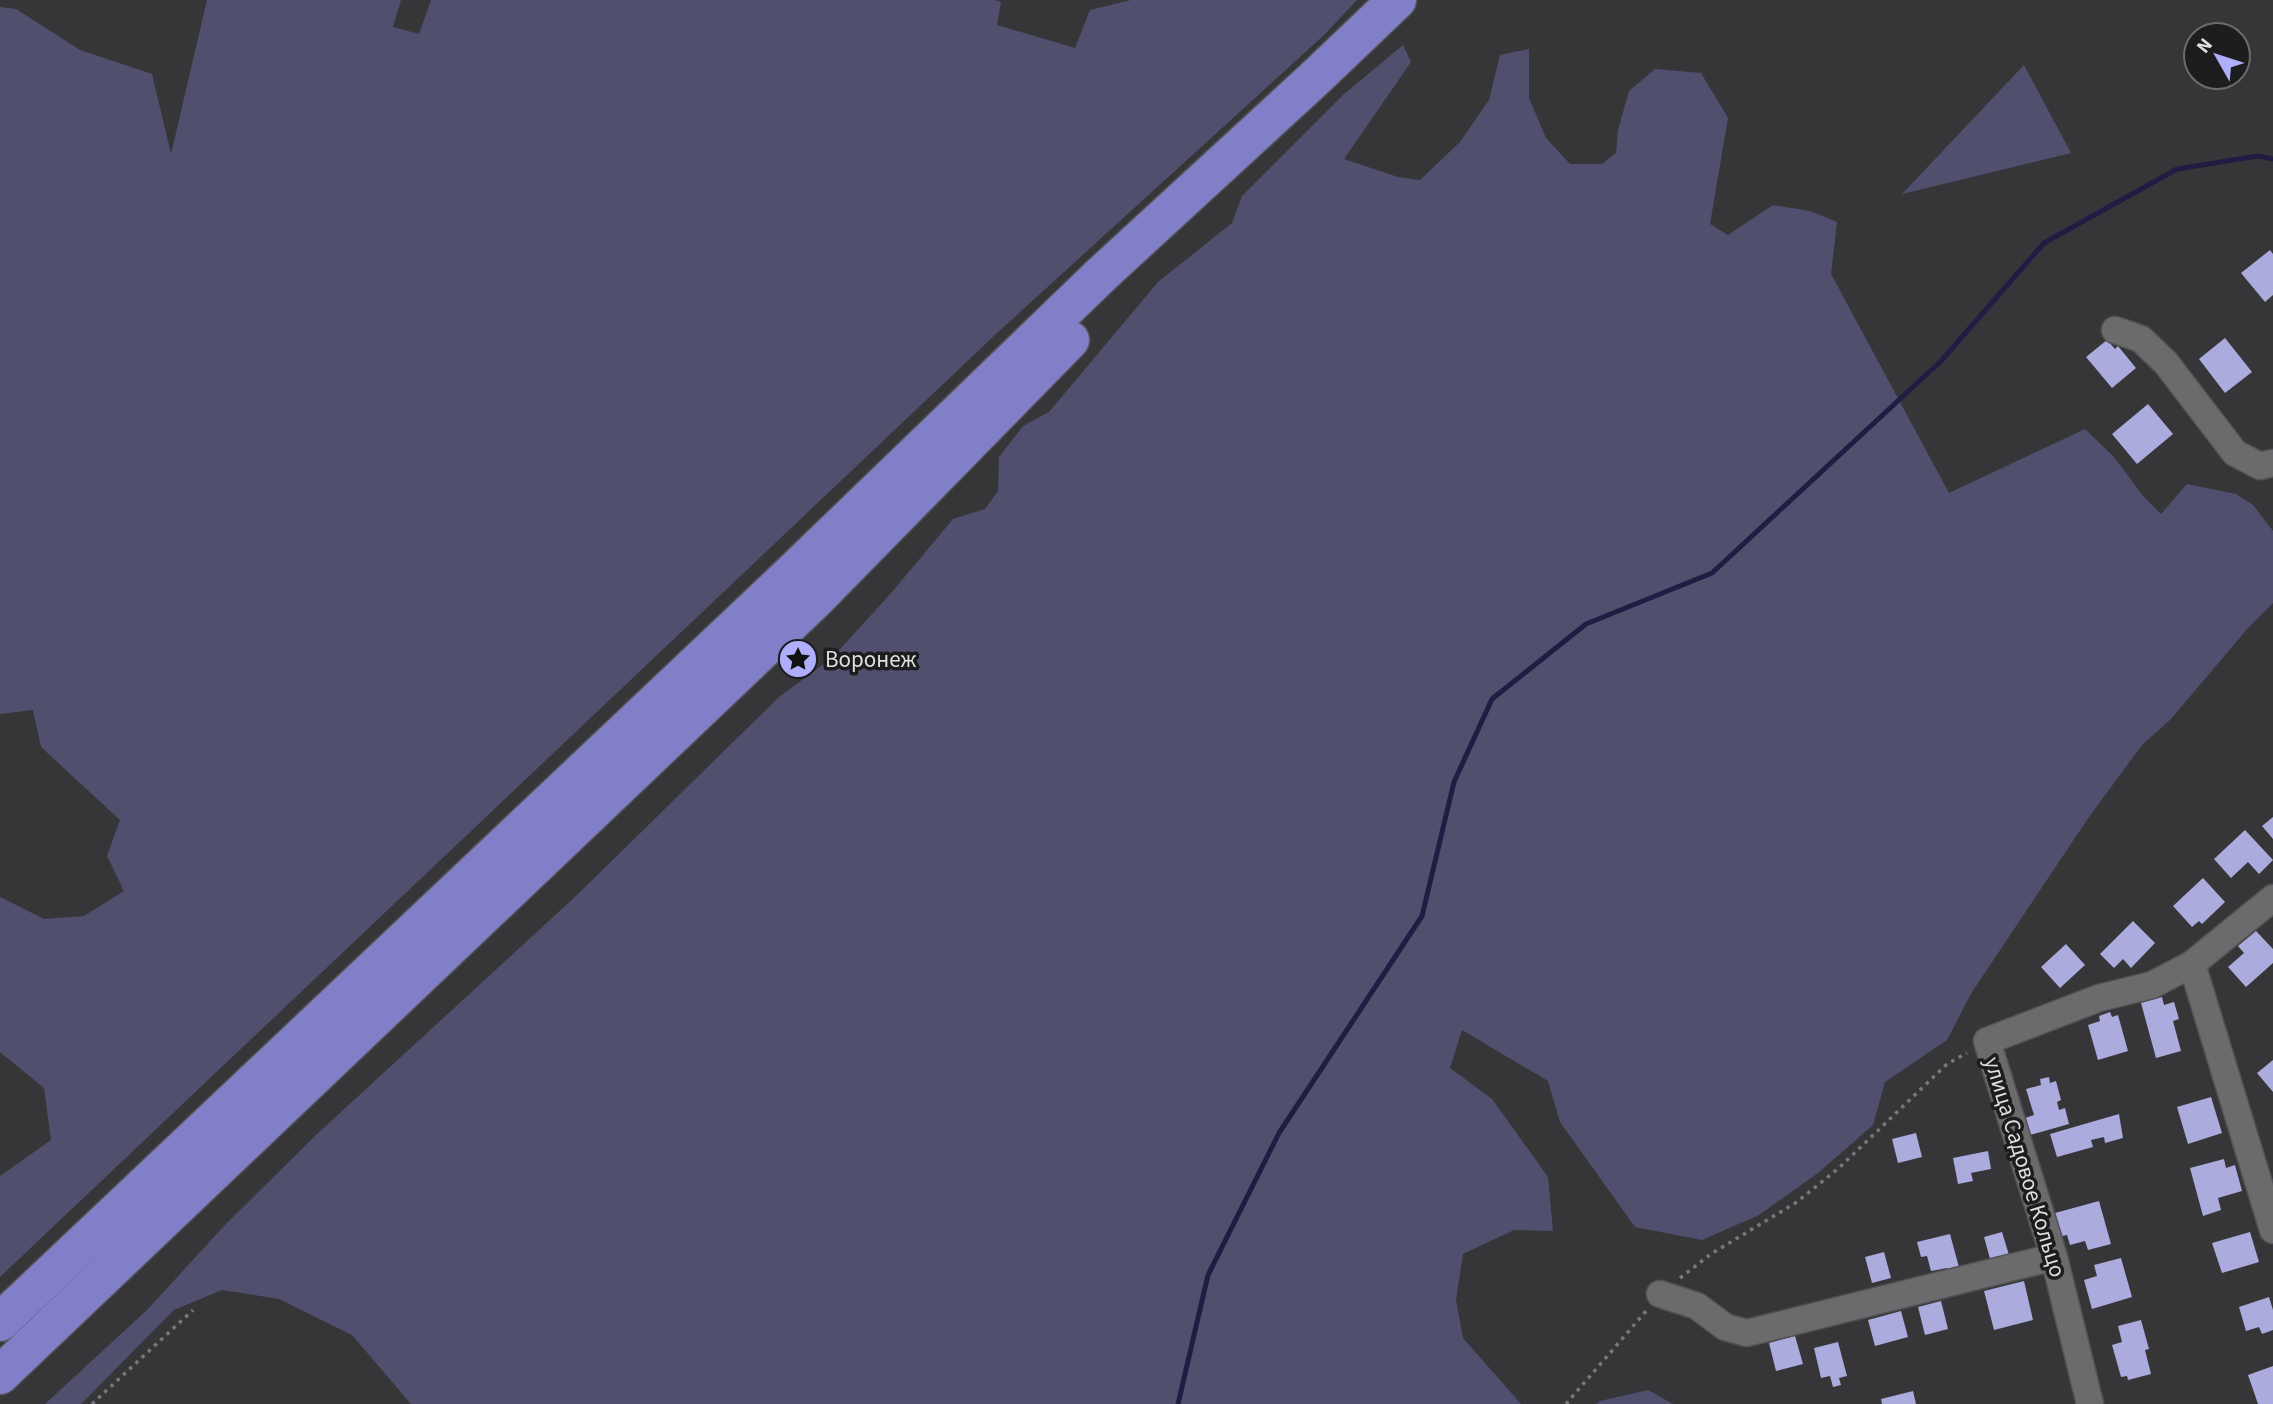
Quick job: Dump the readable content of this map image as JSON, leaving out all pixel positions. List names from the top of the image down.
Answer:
{
  "streets": {
    "street": ["улица Садовое Кольцо"]
  },
  "places": {
    "place": ["Воронеж"]
  },
  "north": "top left"
}
